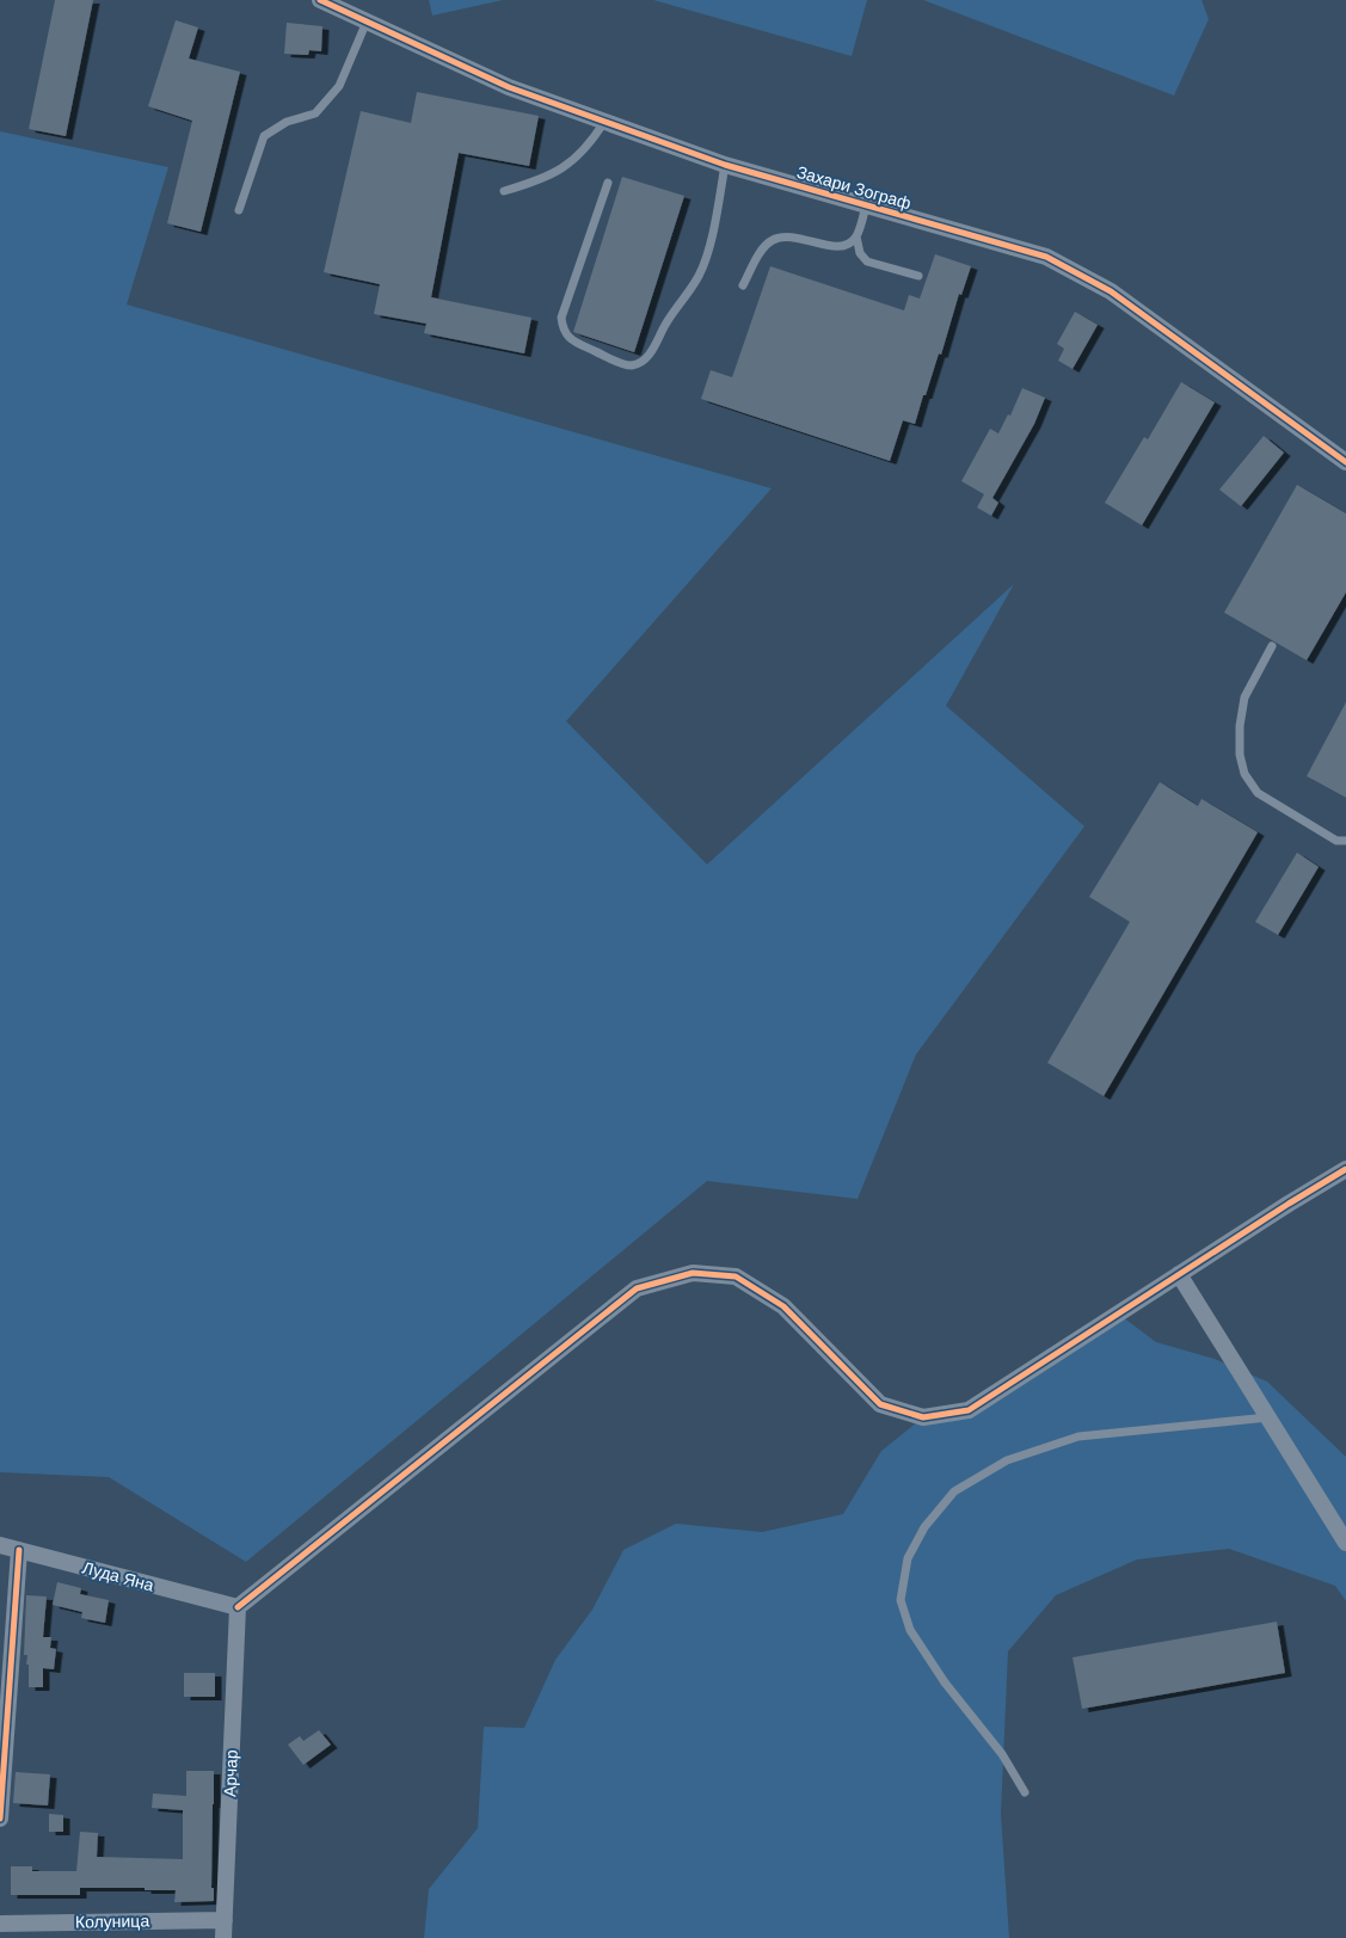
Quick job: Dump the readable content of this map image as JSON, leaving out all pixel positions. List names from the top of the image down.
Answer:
{
  "streets": {
    "street": [
      "Захари Зограф",
      "Луда Яна",
      "Арчар",
      "Колуница"
    ]
  },
  "crossings": [
    ["Луда Яна", "Арчар"],
    ["Арчар", "Колуница"]
  ]
}
